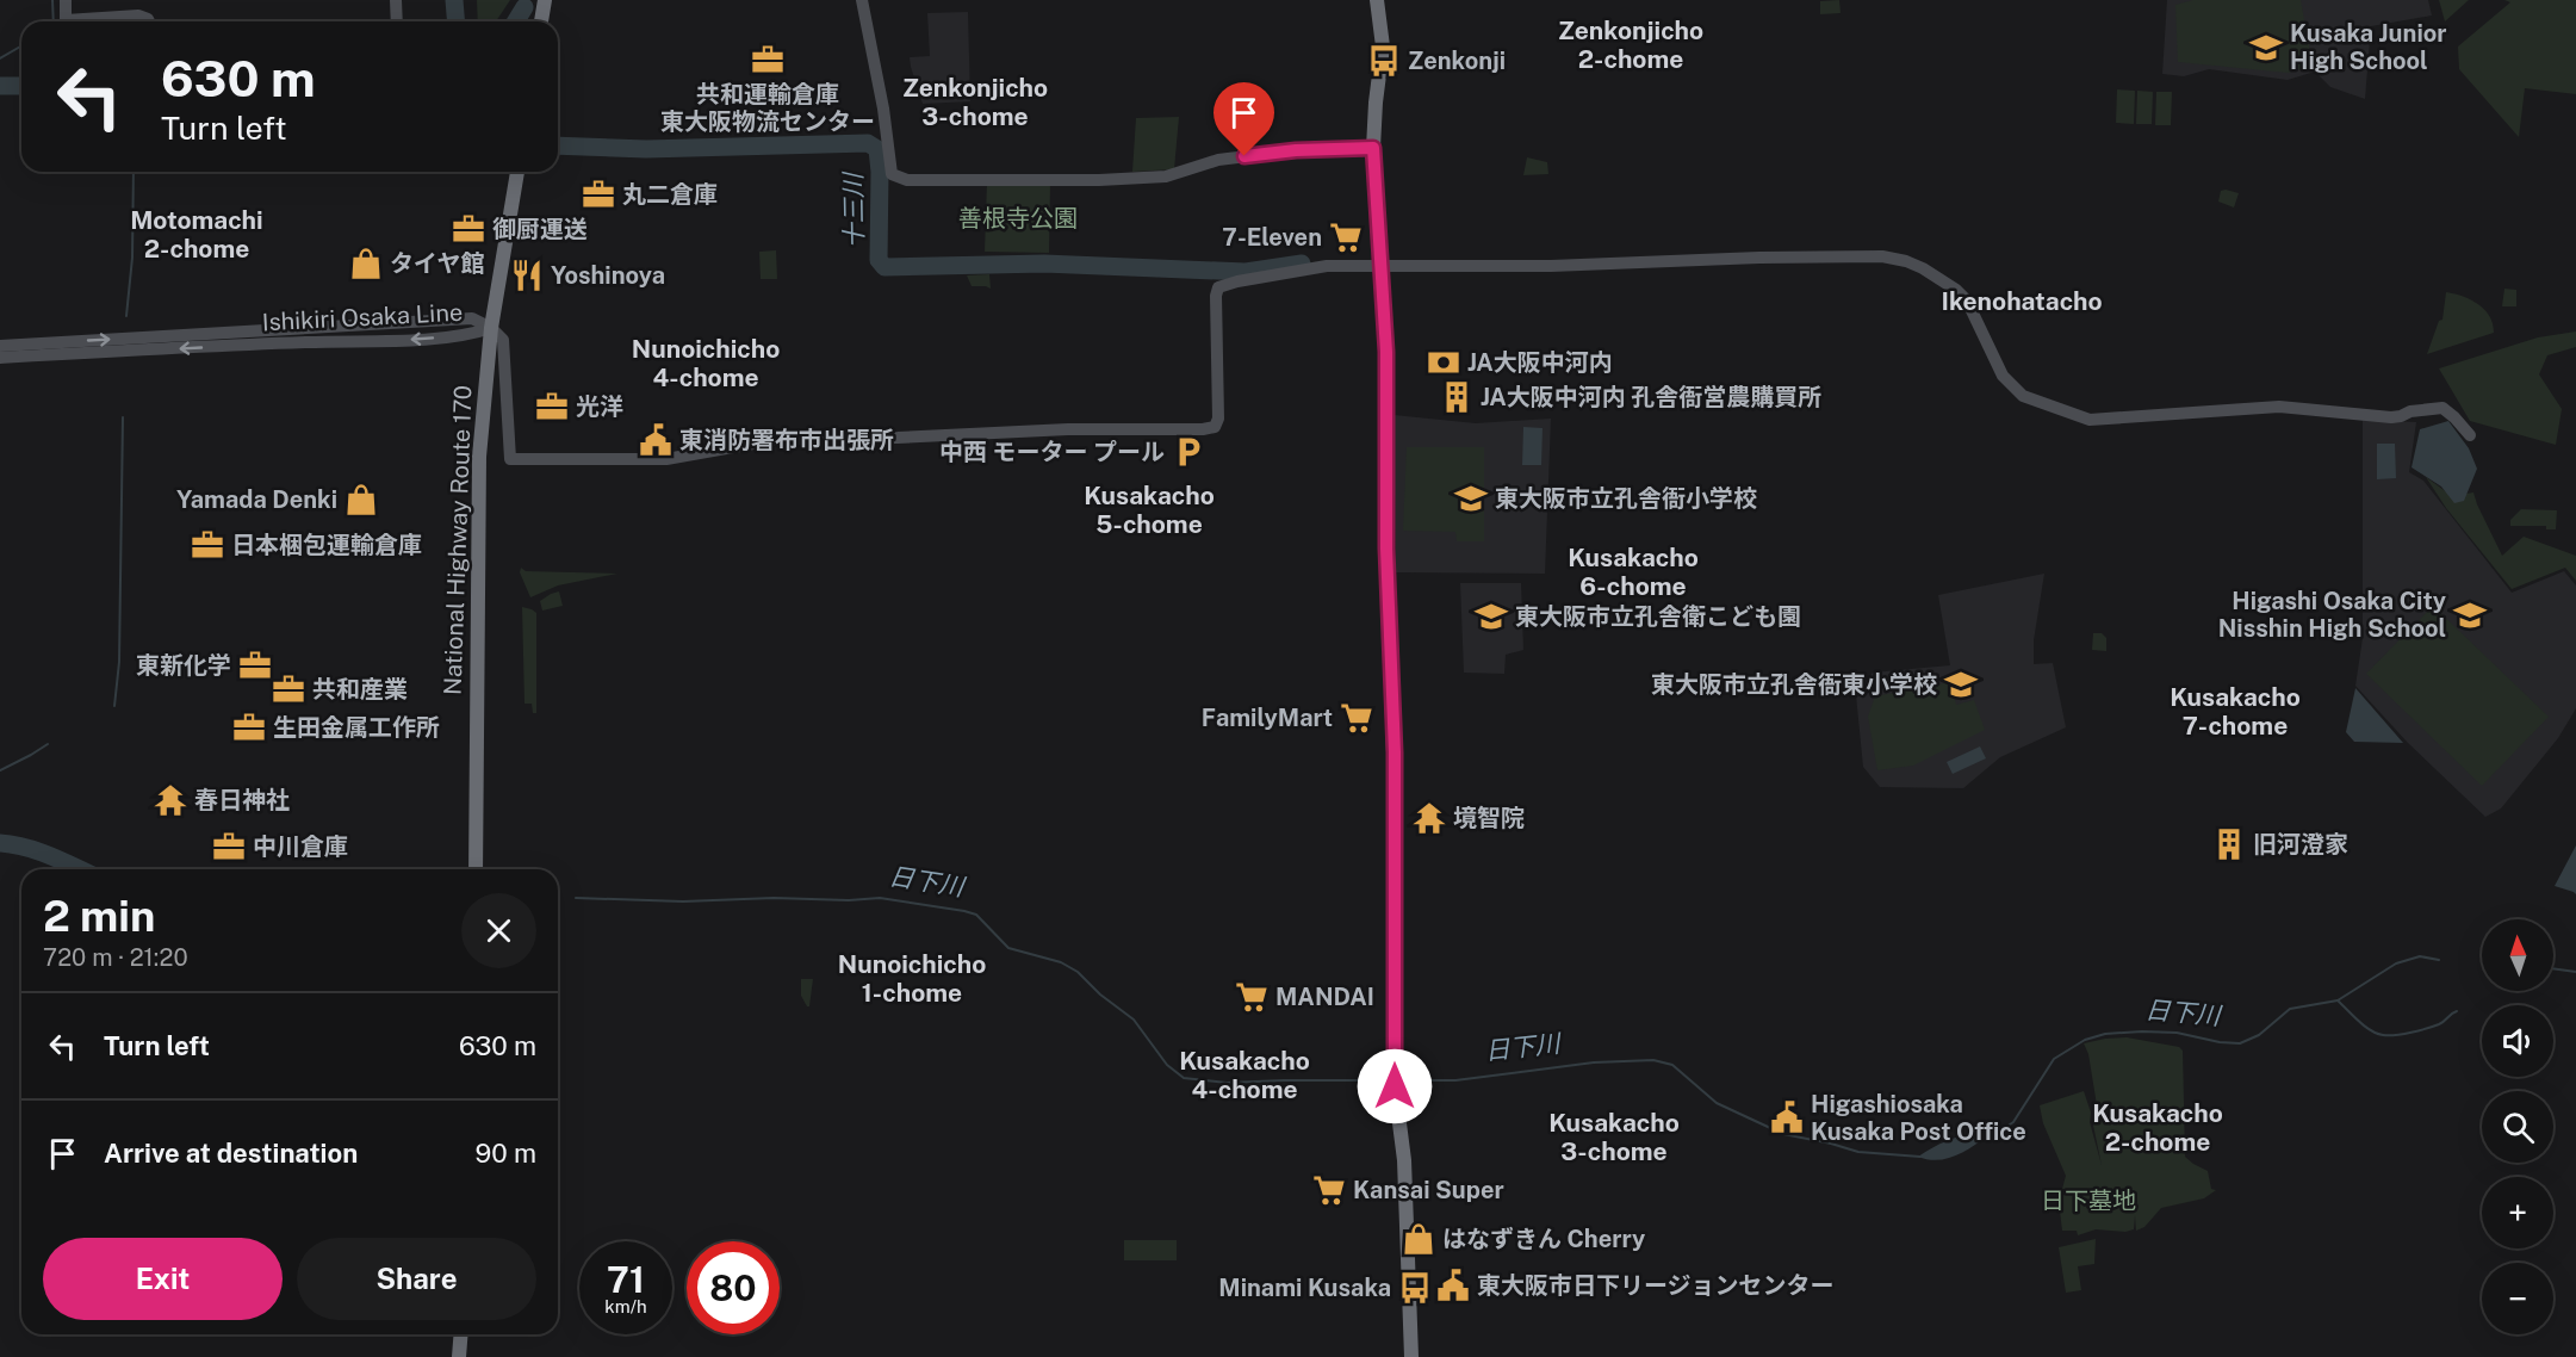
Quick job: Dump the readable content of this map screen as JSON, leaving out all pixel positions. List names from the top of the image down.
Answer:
{
  "streets": {
    "highway": ["National Highway Route 170"],
    "street": ["Ishikiri Osaka Line"]
  },
  "crossings": [
    ["Ishikiri Osaka Line", "National Highway Route 170"]
  ],
  "districts": [
    "Zenkonjicho 2-chome",
    "Zenkonjicho 3-chome",
    "Motomachi 2-chome",
    "Ikenohatacho",
    "Nunoichicho 4-chome",
    "Kusakacho 5-chome",
    "Kusakacho 6-chome",
    "Kusakacho 7-chome",
    "Nunoichicho 1-chome",
    "Kusakacho 4-chome",
    "Kusakacho 2-chome",
    "Kusakacho 3-chome"
  ],
  "water": ["十三川", "日下川"],
  "parks": ["善根寺公園", "日下墓地"],
  "places": {
    "school or university": [
      "Kusaka Junior High School",
      "東大阪市立孔舎衙小学校",
      "Higashi Osaka City Nisshin High School",
      "東大阪市立孔舎衛こども園",
      "東大阪市立孔舎衙東小学校"
    ],
    "office": [
      "共和運輸倉庫 東大阪物流センター",
      "丸二倉庫",
      "御厨運送",
      "光洋",
      "日本梱包運輸倉庫",
      "東新化学",
      "共和産業",
      "生田金属工作所",
      "中川倉庫"
    ],
    "bus stop": ["Zenkonji", "Minami Kusaka"],
    "supermarket": [
      "7-Eleven",
      "FamilyMart",
      "MANDAI",
      "Kansai Super"
    ],
    "shop": ["タイヤ館", "Yamada Denki", "はなずきん Cherry"],
    "restaurant": ["Yoshinoya"],
    "bank": ["JA大阪中河内"],
    "building": ["JA大阪中河内 孔舎衙営農購買所", "旧河澄家"],
    "public building": ["東消防署布市出張所", "Higashiosaka Kusaka Post Office", "東大阪市日下リージョンセンター"],
    "parking": ["中西 モーター プール"],
    "temple": ["春日神社", "境智院"]
  },
  "north": "top",
  "page": {
    "turn": ["630 m", "Turn left"],
    "heading": ["2 min", "720 m · 21:20"],
    "map_buttons": ["+", "−"],
    "list": [
      {
        "name": "Turn left",
        "value": "630 m"
      },
      {
        "name": "Arrive at destination",
        "value": "90 m"
      }
    ],
    "buttons": ["Exit", "Share"],
    "speed": "71 km/h",
    "limit": "80"
  }
}
